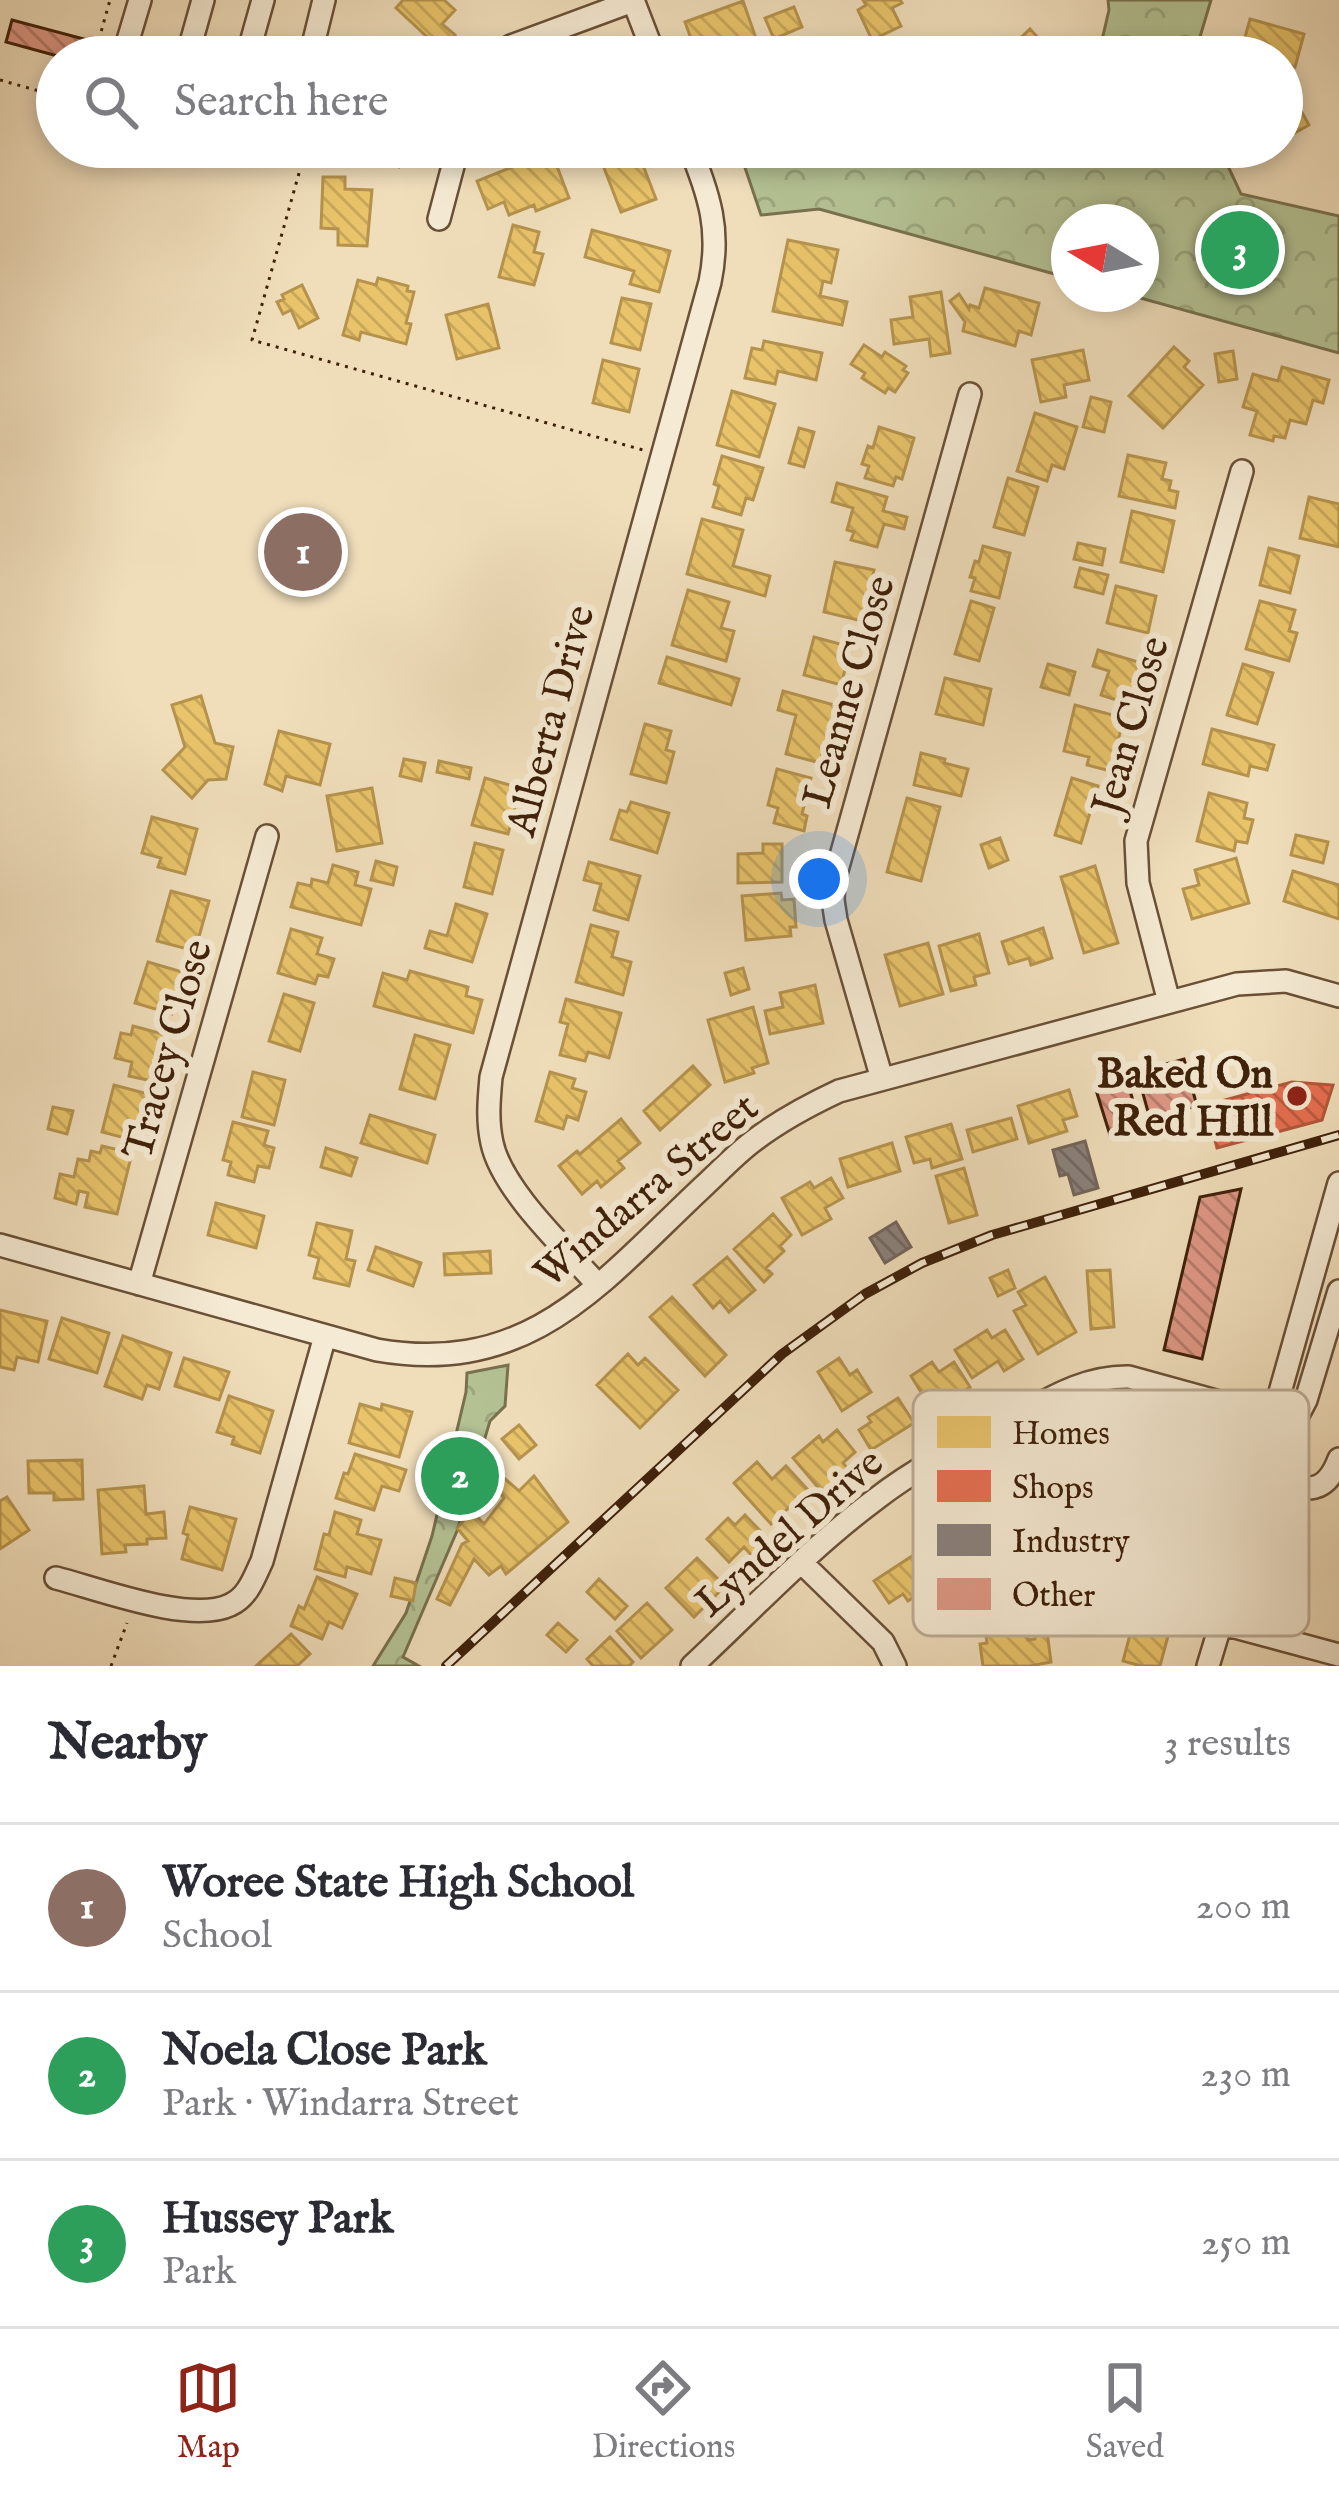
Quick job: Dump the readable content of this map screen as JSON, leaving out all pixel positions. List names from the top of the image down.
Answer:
{
  "streets": {
    "street": [
      "Leanne Close",
      "Alberta Drive",
      "Jean Close",
      "Tracey Close",
      "Windarra Street",
      "Lyndel Drive"
    ]
  },
  "crossings": [
    ["Leanne Close", "Windarra Street"],
    ["Alberta Drive", "Windarra Street"],
    ["Jean Close", "Windarra Street"],
    ["Tracey Close", "Windarra Street"]
  ],
  "places": ["Baked On Red HIll"],
  "legend": [
    "Homes",
    "Shops",
    "Industry",
    "Other"
  ],
  "north": "left",
  "page": {
    "search": "Search here",
    "pins": ["3", "1", "2"],
    "heading": ["Nearby", "3 results"],
    "list": [
      {
        "mark": "1",
        "name": "Woree State High School",
        "note": "School",
        "value": "200 m"
      },
      {
        "mark": "2",
        "name": "Noela Close Park",
        "note": "Park · Windarra Street",
        "value": "230 m"
      },
      {
        "mark": "3",
        "name": "Hussey Park",
        "note": "Park",
        "value": "250 m"
      }
    ],
    "nav": ["Map", "Directions", "Saved"]
  }
}
